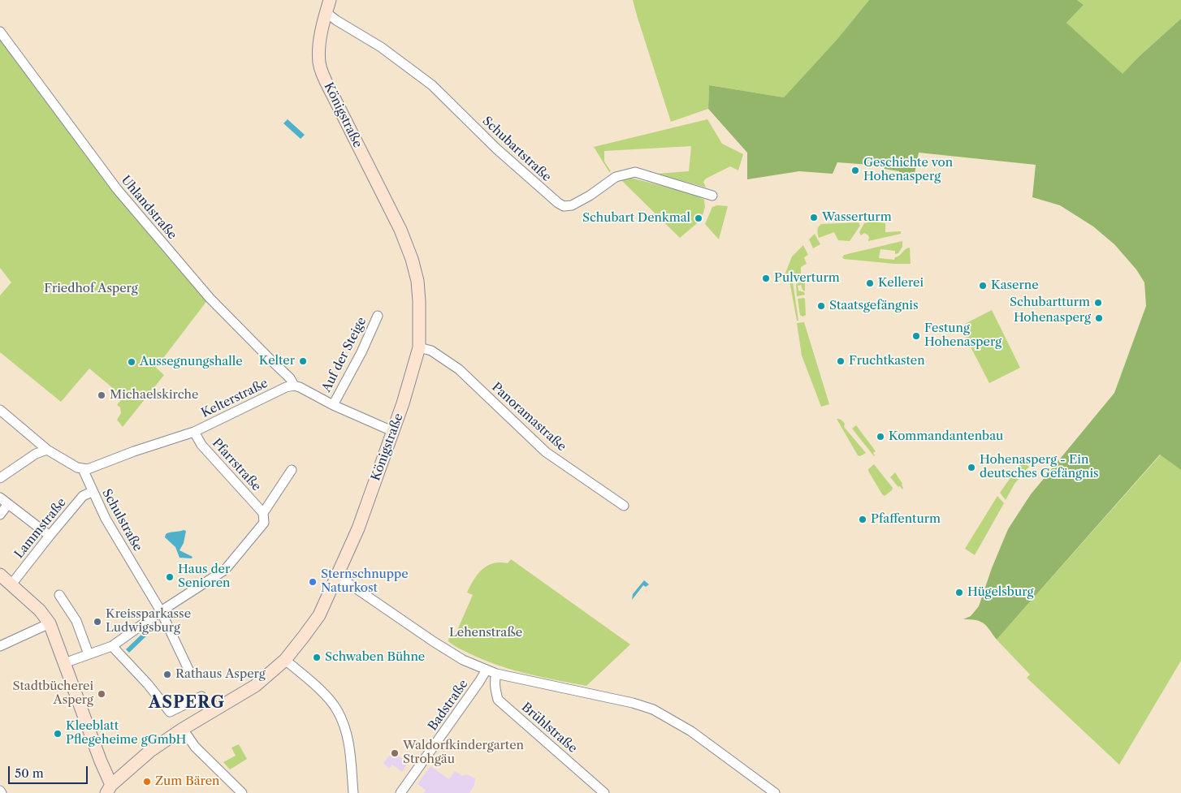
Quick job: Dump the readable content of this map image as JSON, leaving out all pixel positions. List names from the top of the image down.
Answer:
{
  "streets": {
    "main road": ["Königstraße"],
    "street": [
      "Schubartstraße",
      "Uhlandstraße",
      "Auf der Steige",
      "Kelterstraße",
      "Panoramastraße",
      "Pfarrstraße",
      "Schulstraße",
      "Lammstraße",
      "Badstraße",
      "Brühlstraße"
    ]
  },
  "crossings": [
    ["Königstraße", "Schubartstraße"],
    ["Königstraße", "Panoramastraße"],
    ["Uhlandstraße", "Kelterstraße"],
    ["Kelterstraße", "Pfarrstraße"],
    ["Kelterstraße", "Schulstraße"],
    ["Schulstraße", "Lammstraße"]
  ],
  "districts": ["ASPERG"],
  "parks": ["Friedhof Asperg", "Lehenstraße"],
  "places": [
    "Geschichte von Hohenasperg",
    "Wasserturm",
    "Schubart Denkmal",
    "Pulverturm",
    "Kellerei",
    "Kaserne",
    "Schubartturm",
    "Staatsgefängnis",
    "Hohenasperg",
    "Festung Hohenasperg",
    "Kelter",
    "Fruchtkasten",
    "Aussegnungshalle",
    "Michaelskirche",
    "Kommandantenbau",
    "Hohenasperg - Ein deutsches Gefängnis",
    "Pfaffenturm",
    "Haus der Senioren",
    "Sternschnuppe Naturkost",
    "Hügelsburg",
    "Kreissparkasse Ludwigsburg",
    "Schwaben Bühne",
    "Rathaus Asperg",
    "Stadtbücherei Asperg",
    "Kleeblatt Pflegeheime gGmbH",
    "Waldorfkindergarten Strohgäu",
    "Zum Bären"
  ],
  "scale_bar": "50 m"
}
